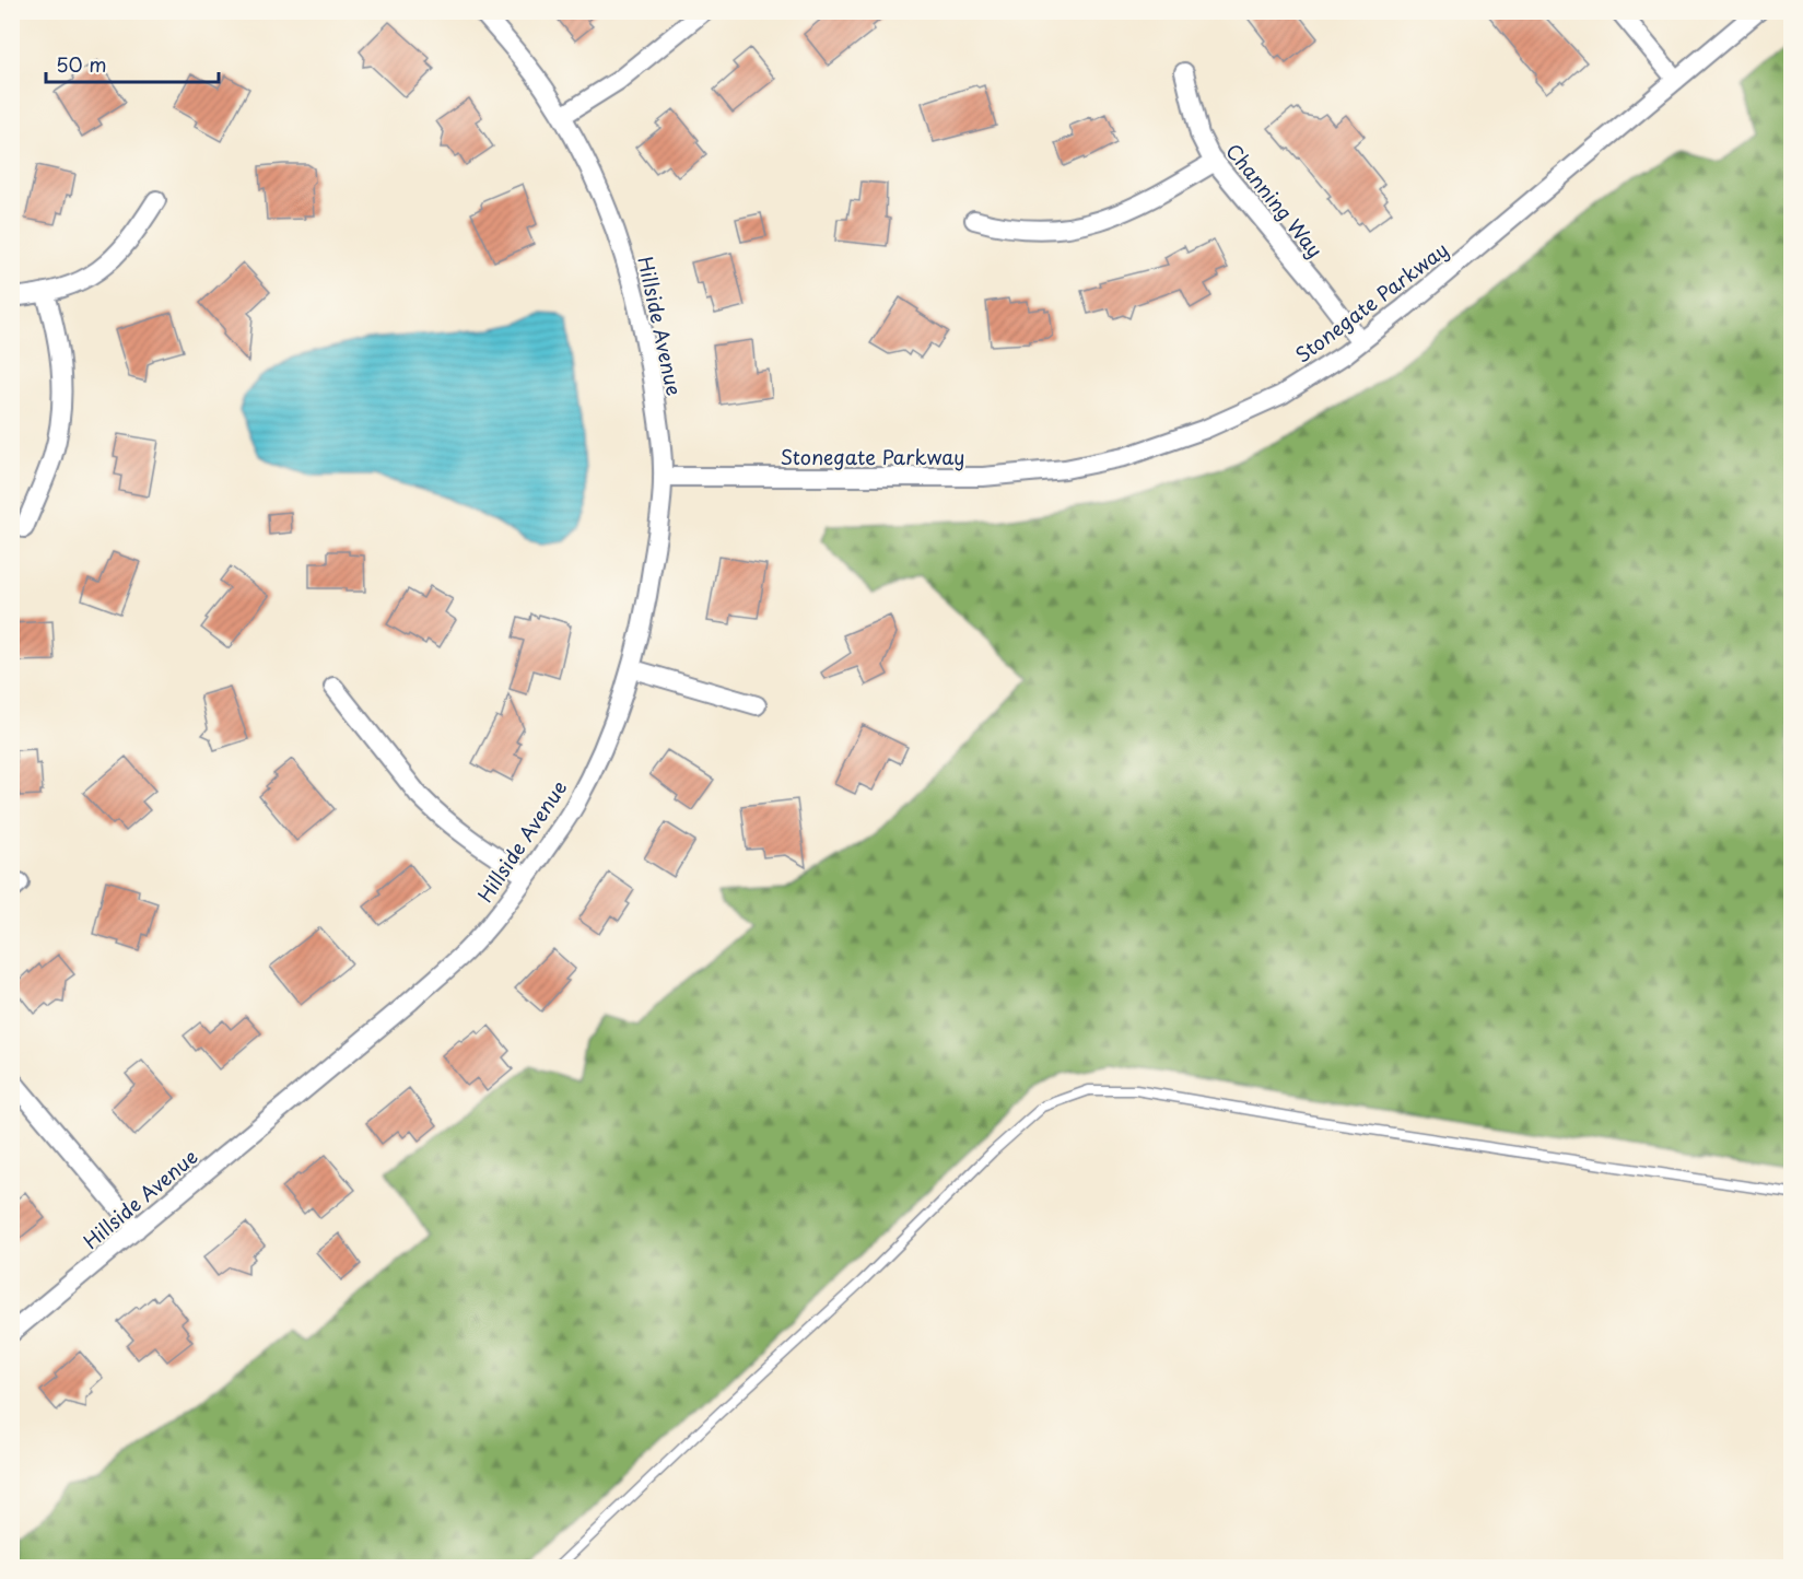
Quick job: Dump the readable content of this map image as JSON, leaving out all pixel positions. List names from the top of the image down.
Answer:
{
  "streets": {
    "street": ["Channing Way", "Stonegate Parkway", "Hillside Avenue"]
  },
  "crossings": [
    ["Channing Way", "Stonegate Parkway"],
    ["Stonegate Parkway", "Hillside Avenue"]
  ],
  "scale_bar": "50 m"
}
